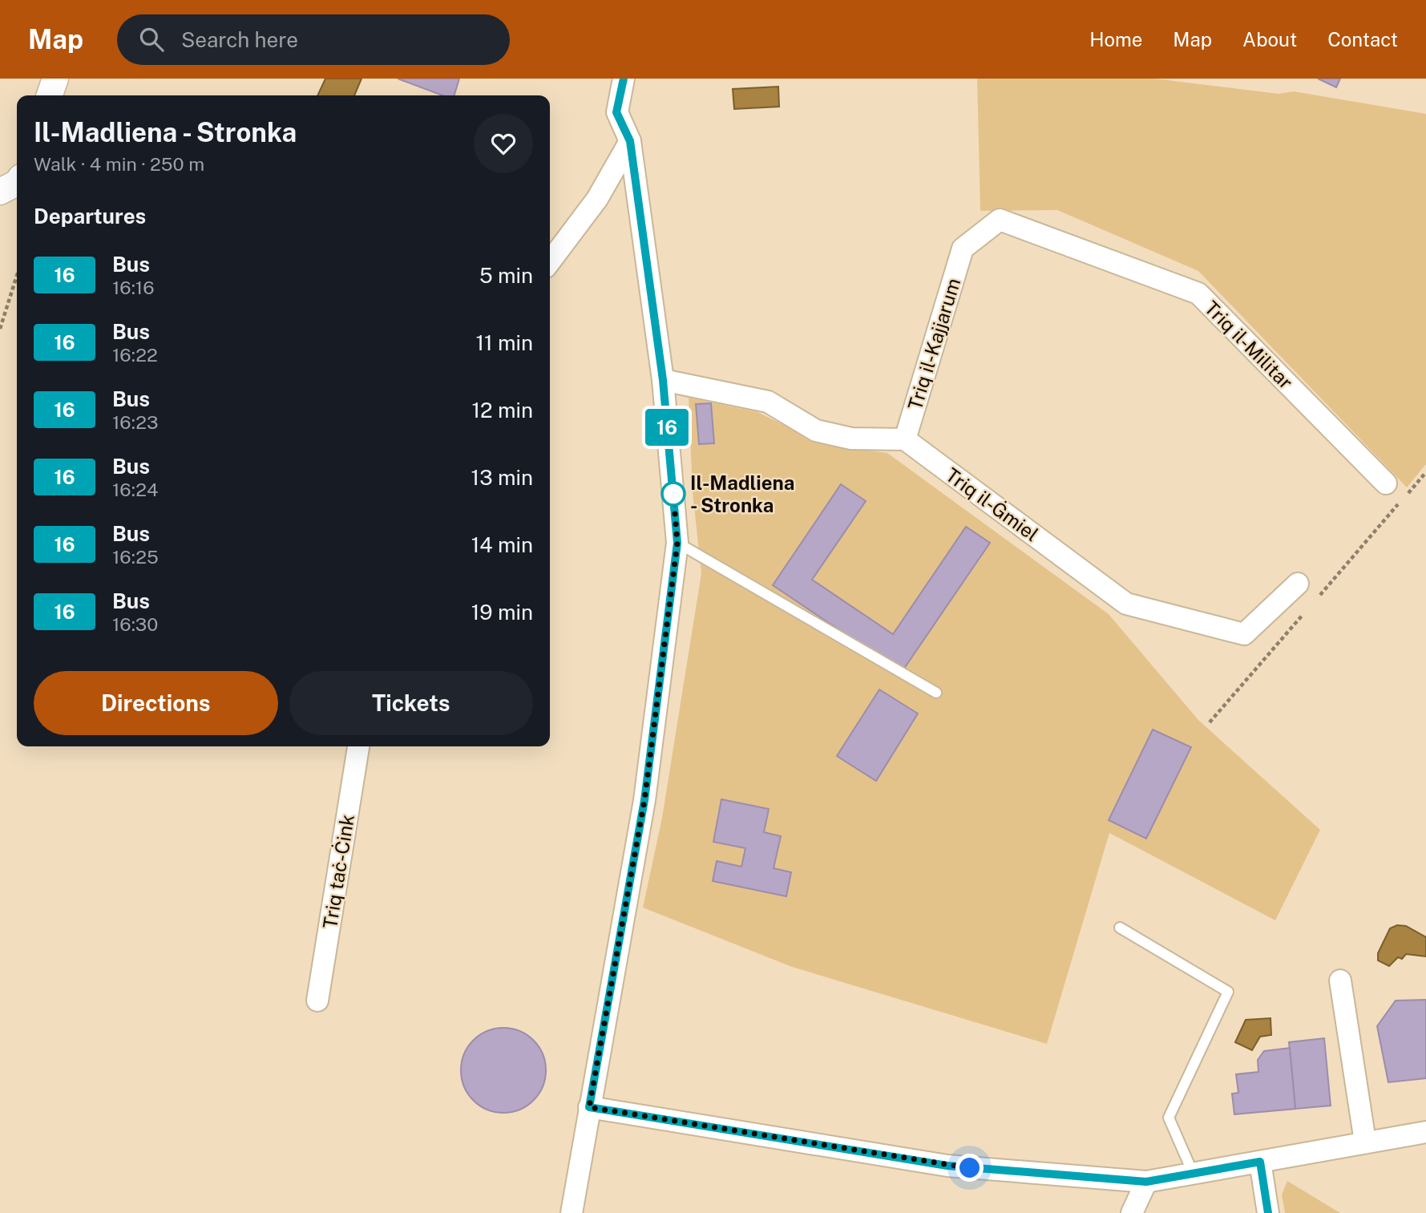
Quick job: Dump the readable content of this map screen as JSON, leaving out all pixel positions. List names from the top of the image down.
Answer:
{
  "streets": {
    "street": [
      "Triq il-Kajjarum",
      "Triq il-Militar",
      "Triq il-Ġmiel",
      "Triq taċ-Ċink"
    ]
  },
  "crossings": [
    ["Triq il-Kajjarum", "Triq il-Militar"],
    ["Triq il-Kajjarum", "Triq il-Ġmiel"]
  ],
  "places": ["Il-Madliena - Stronka"],
  "lines": ["bus line 16"],
  "page": {
    "header": "Map",
    "search": "Search here",
    "nav": [
      "Home",
      "Map",
      "About",
      "Contact"
    ],
    "on_map": "16",
    "heading": [
      ["Il-Madliena - Stronka", "Walk · 4 min · 250 m"],
      "Departures"
    ],
    "list": [
      {
        "mark": "16",
        "name": "Bus",
        "note": "16:16",
        "value": "5 min"
      },
      {
        "mark": "16",
        "name": "Bus",
        "note": "16:22",
        "value": "11 min"
      },
      {
        "mark": "16",
        "name": "Bus",
        "note": "16:23",
        "value": "12 min"
      },
      {
        "mark": "16",
        "name": "Bus",
        "note": "16:24",
        "value": "13 min"
      },
      {
        "mark": "16",
        "name": "Bus",
        "note": "16:25",
        "value": "14 min"
      },
      {
        "mark": "16",
        "name": "Bus",
        "note": "16:30",
        "value": "19 min"
      }
    ],
    "buttons": ["Directions", "Tickets"]
  }
}
